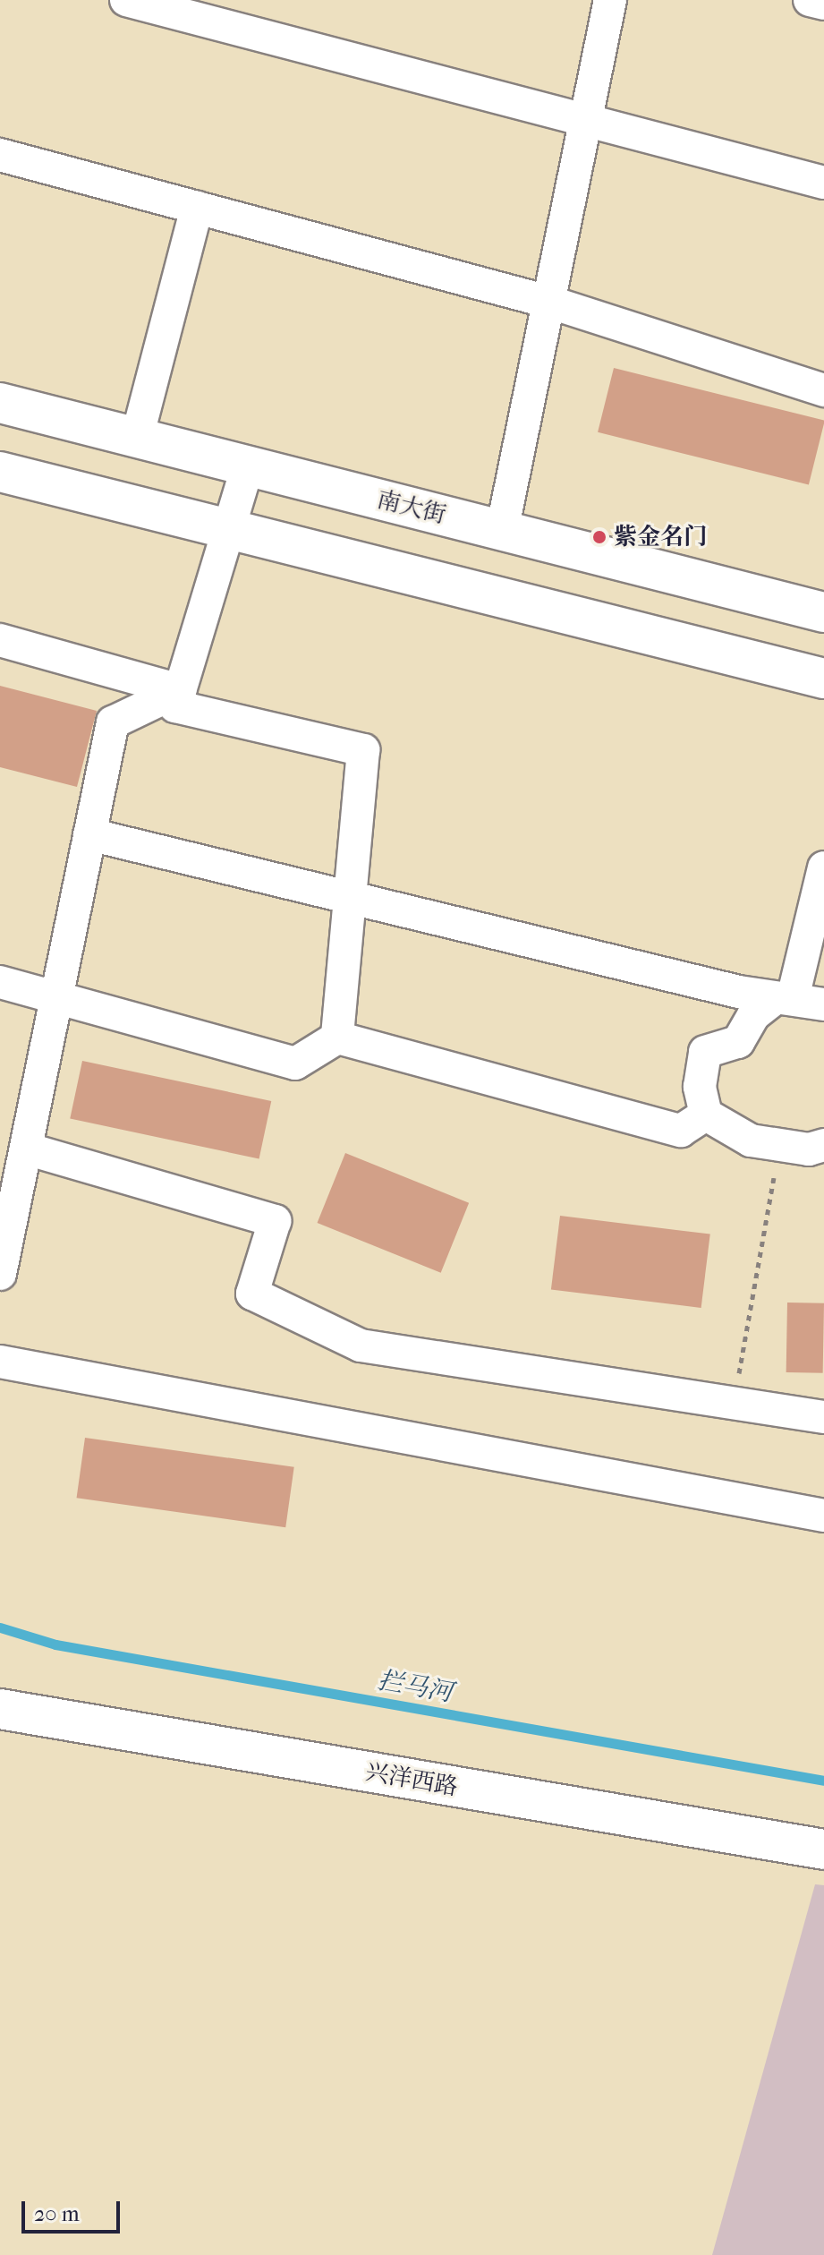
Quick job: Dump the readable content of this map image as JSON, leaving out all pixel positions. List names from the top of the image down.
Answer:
{
  "streets": {
    "main road": ["南大街", "兴洋西路"]
  },
  "water": ["拦马河"],
  "places": ["紫金名门"],
  "scale_bar": "20 m"
}
